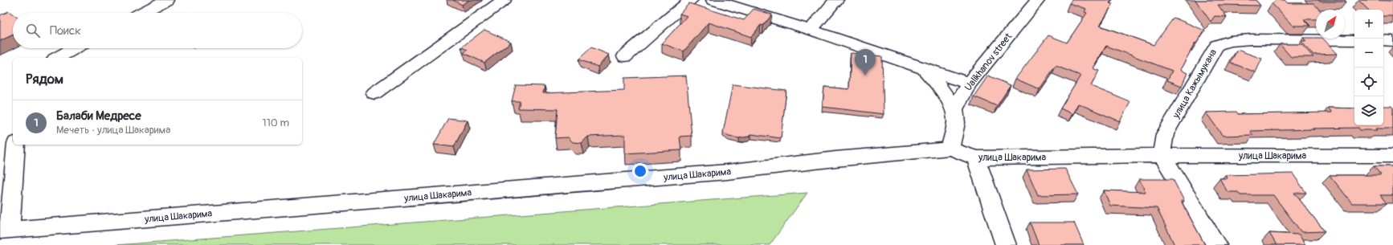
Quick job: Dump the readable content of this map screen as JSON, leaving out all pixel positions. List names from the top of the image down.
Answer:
{
  "streets": {
    "street": ["Ualikhanov street", "улица Кажымукана", "улица Шакарима"]
  },
  "crossings": [
    ["улица Кажымукана", "улица Шакарима"]
  ],
  "north": "top right",
  "page": {
    "map_buttons": ["+", "−"],
    "search": "Поиск",
    "pins": "1",
    "heading": "Рядом",
    "list": [
      {
        "mark": "1",
        "name": "Балаби Медресе",
        "note": "Мечеть · улица Шакарима",
        "value": "110 m"
      }
    ]
  }
}
